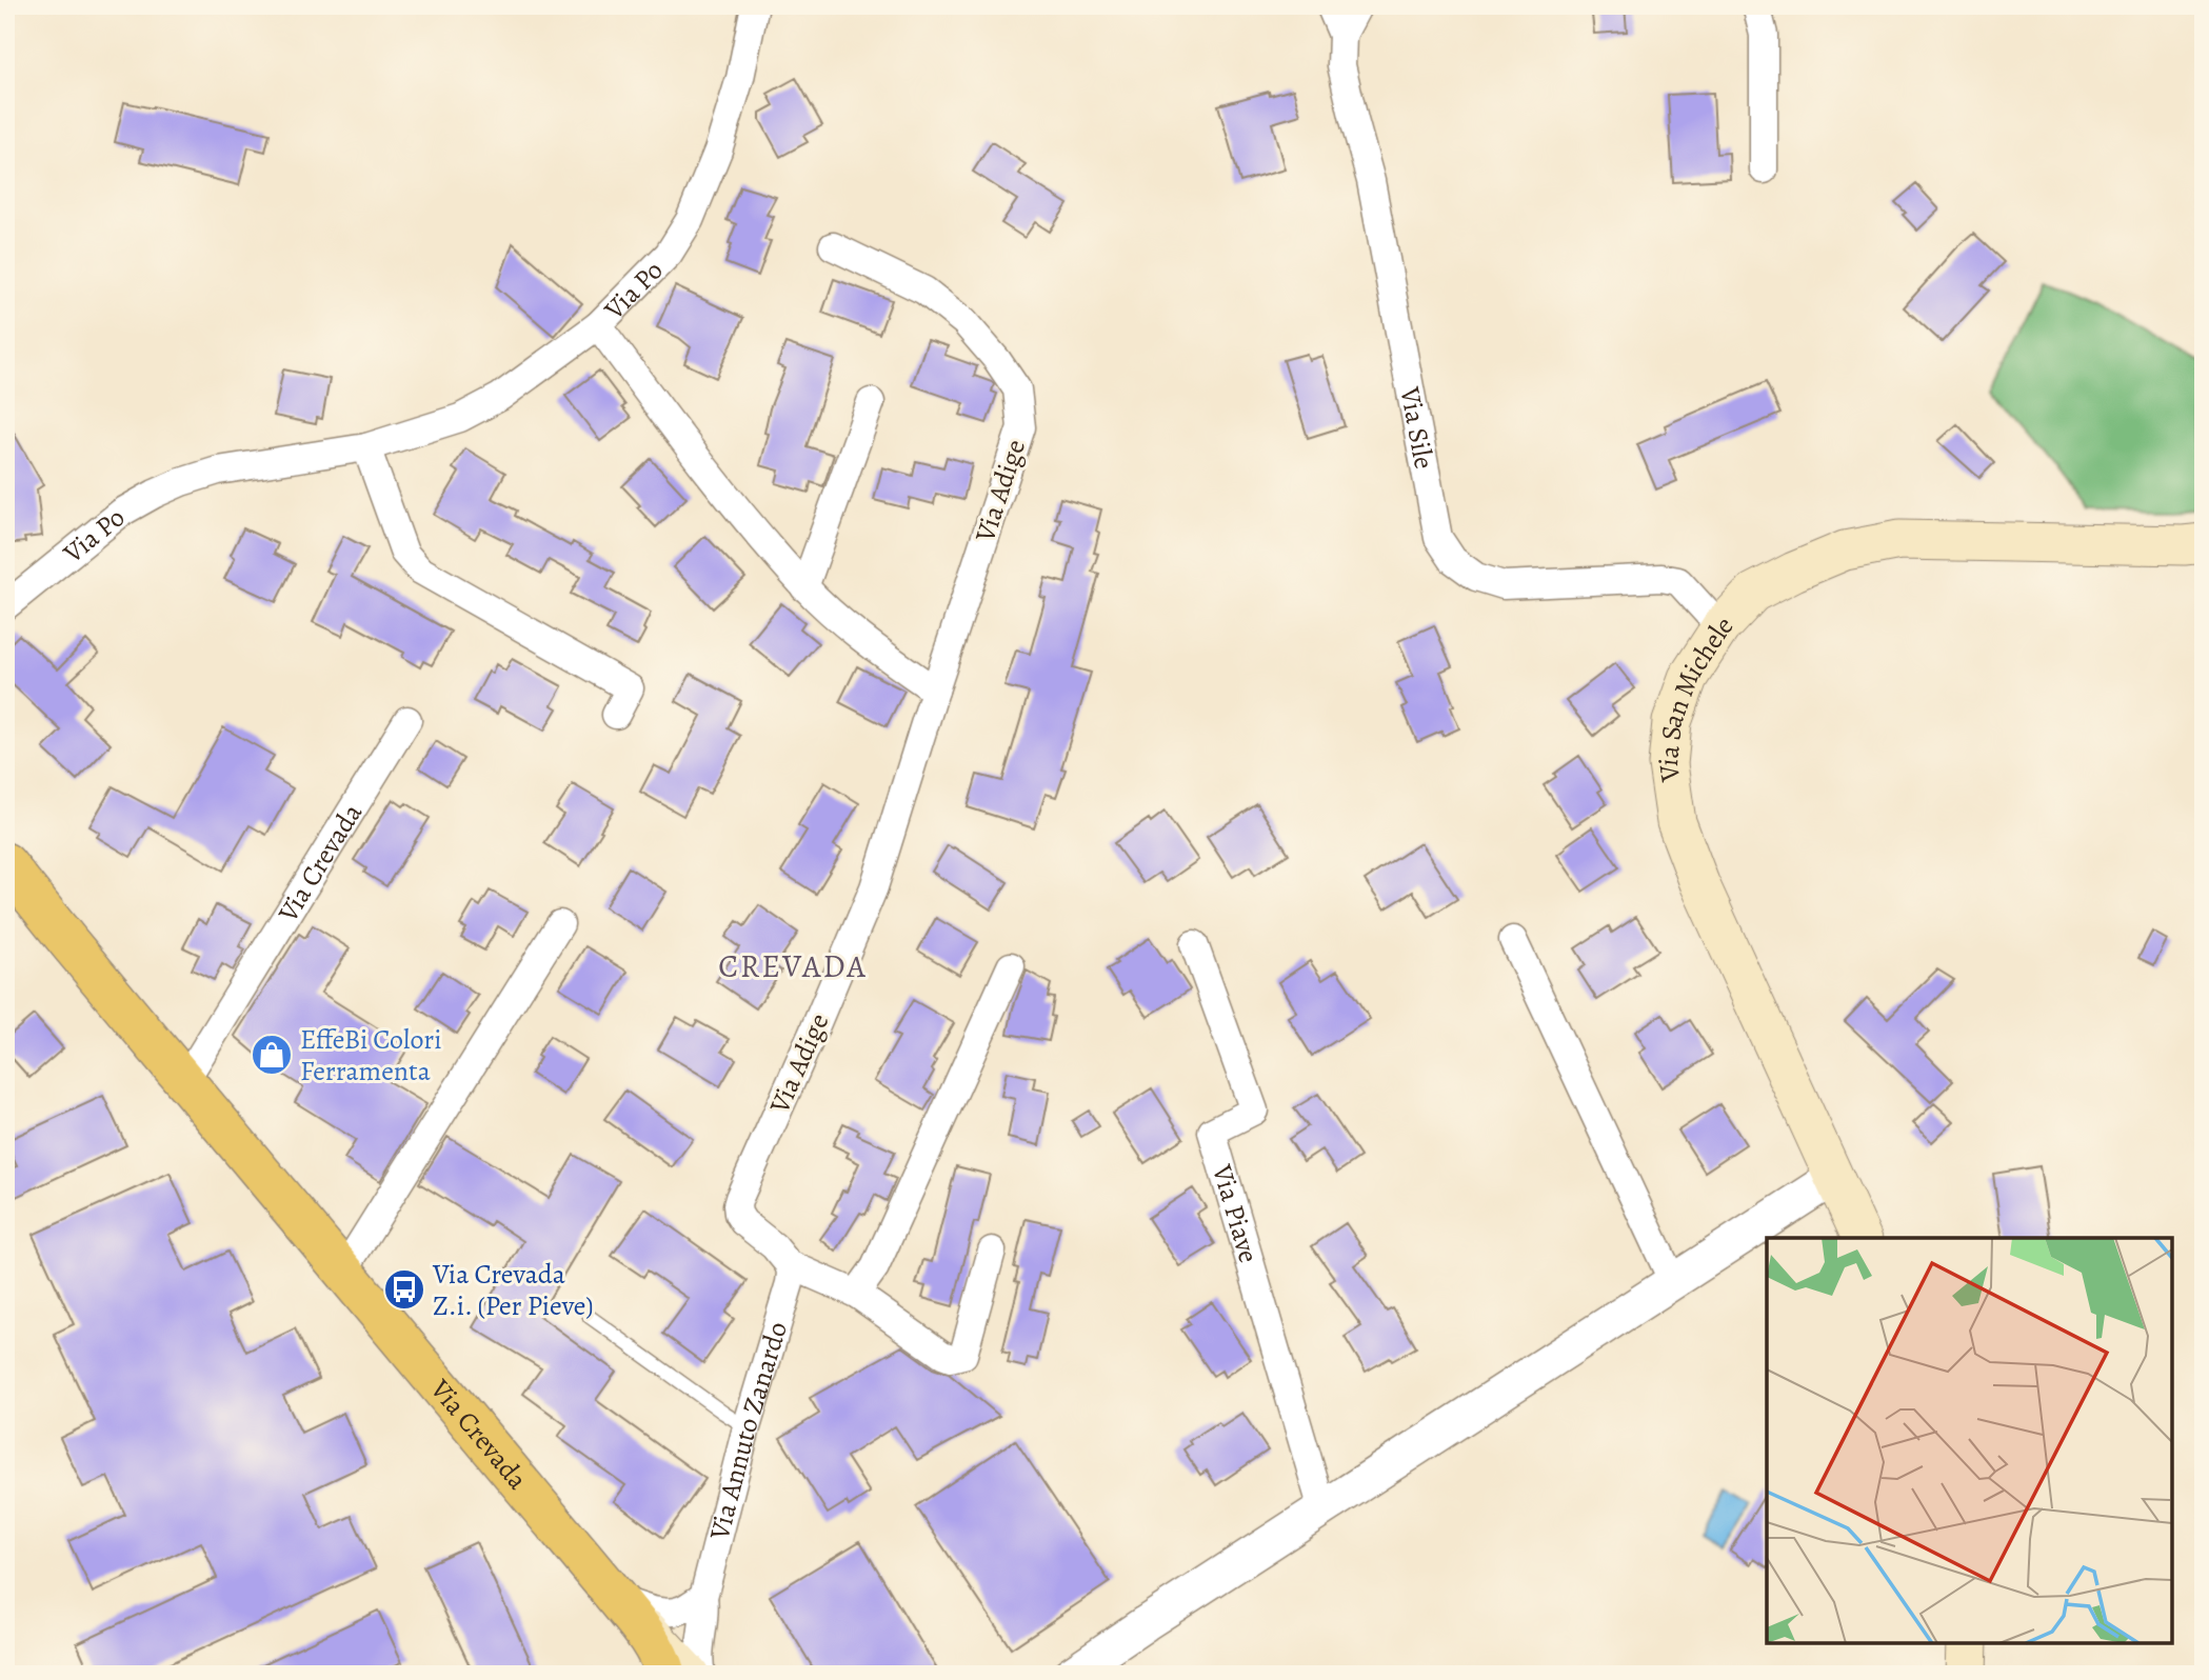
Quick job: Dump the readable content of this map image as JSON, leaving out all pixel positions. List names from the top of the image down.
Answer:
{
  "streets": {
    "main road": ["Via San Michele", "Via Crevada"],
    "street": [
      "Via Po",
      "Via Sile",
      "Via Adige",
      "Via Piave",
      "Via Annuto Zanardo"
    ]
  },
  "crossings": [
    ["Via Sile", "Via San Michele"],
    ["Via Adige", "Via Annuto Zanardo"]
  ],
  "districts": ["CREVADA"],
  "places": {
    "shop": ["EffeBi Colori Ferramenta"],
    "bus stop": ["Via Crevada Z.i. (Per Pieve)"]
  }
}
